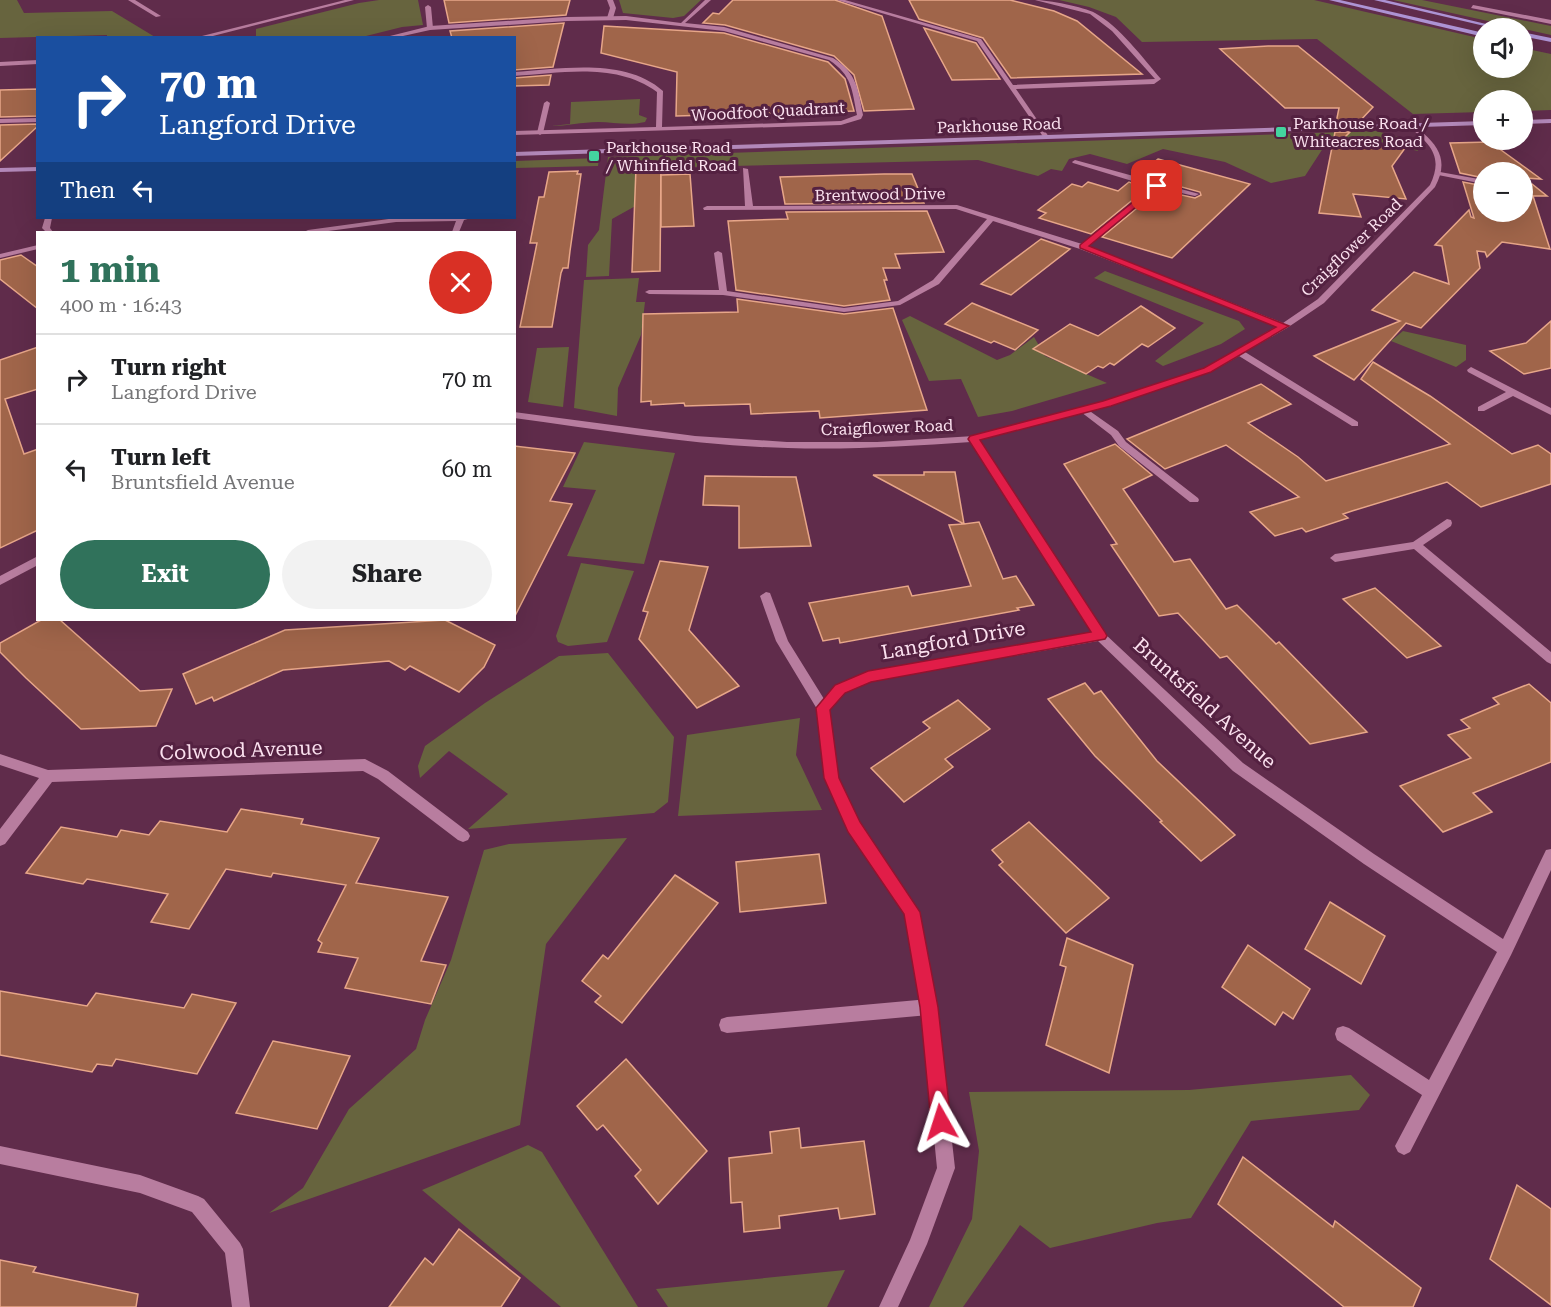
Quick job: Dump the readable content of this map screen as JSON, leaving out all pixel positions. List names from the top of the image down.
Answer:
{
  "streets": {
    "main road": ["Parkhouse Road"],
    "street": [
      "Woodfoot Quadrant",
      "Brentwood Drive",
      "Craigflower Road",
      "Langford Drive",
      "Bruntsfield Avenue",
      "Colwood Avenue"
    ]
  },
  "crossings": [
    ["Brentwood Drive", "Craigflower Road"],
    ["Craigflower Road", "Bruntsfield Avenue"],
    ["Langford Drive", "Bruntsfield Avenue"]
  ],
  "places": {
    "transit": ["Parkhouse Road / Whiteacres Road", "Parkhouse Road / Whinfield Road"]
  },
  "page": {
    "map_buttons": ["+", "−"],
    "turn": ["70 m", "Langford Drive"],
    "then": "Then",
    "heading": ["1 min", "400 m · 16:43"],
    "list": [
      {
        "name": "Turn right",
        "note": "Langford Drive",
        "value": "70 m"
      },
      {
        "name": "Turn left",
        "note": "Bruntsfield Avenue",
        "value": "60 m"
      }
    ],
    "buttons": ["Exit", "Share"]
  }
}
